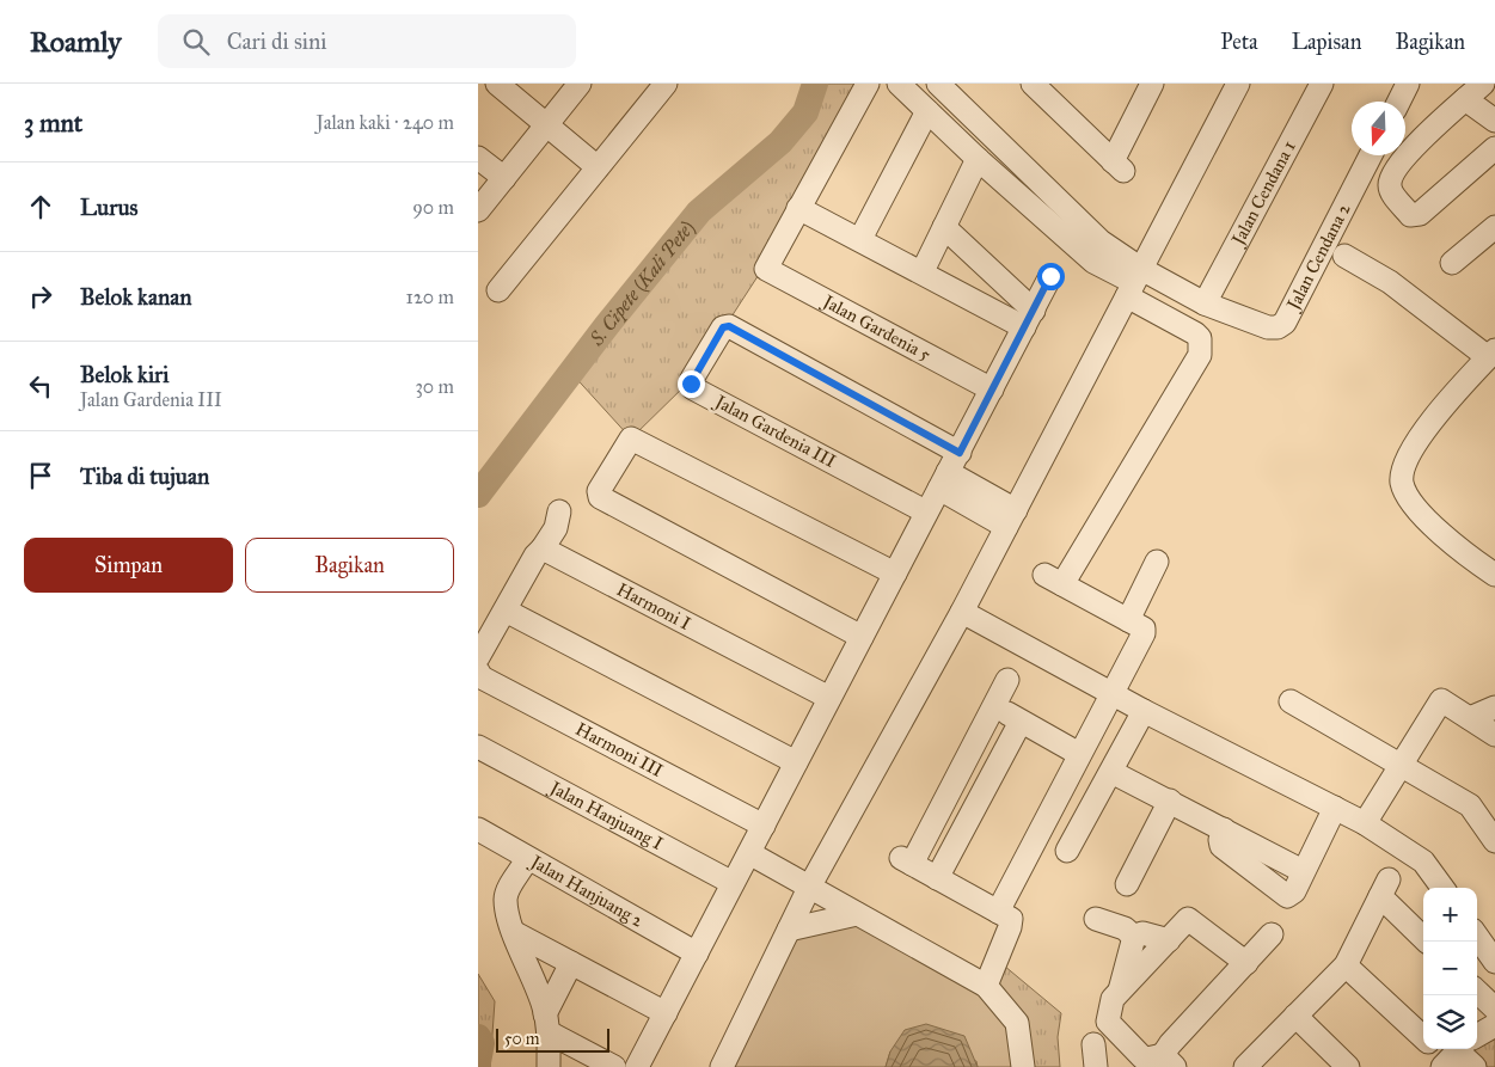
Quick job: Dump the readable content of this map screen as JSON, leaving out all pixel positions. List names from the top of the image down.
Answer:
{
  "streets": {
    "street": [
      "Jalan Cendana 1",
      "Jalan Cendana 2",
      "Jalan Gardenia 5",
      "Jalan Gardenia III",
      "Harmoni I",
      "Harmoni III",
      "Jalan Hanjuang I",
      "Jalan Hanjuang 2"
    ]
  },
  "crossings": [
    ["Jalan Cendana 1", "Jalan Cendana 2"]
  ],
  "water": ["S. Cipete (Kali Pete)"],
  "scale_bar": "50 m",
  "north": "bottom",
  "page": {
    "header": "Roamly",
    "search": "Cari di sini",
    "nav": ["Peta", "Lapisan", "Bagikan"],
    "heading": ["3 mnt", "Jalan kaki · 240 m"],
    "list": [
      ["Lurus", "90 m"],
      ["Belok kanan", "120 m"],
      ["Belok kiri", "Jalan Gardenia III", "30 m"],
      "Tiba di tujuan"
    ],
    "buttons": ["Simpan", "Bagikan"],
    "map_buttons": ["+", "−"],
    "scale": "50 m"
  }
}
